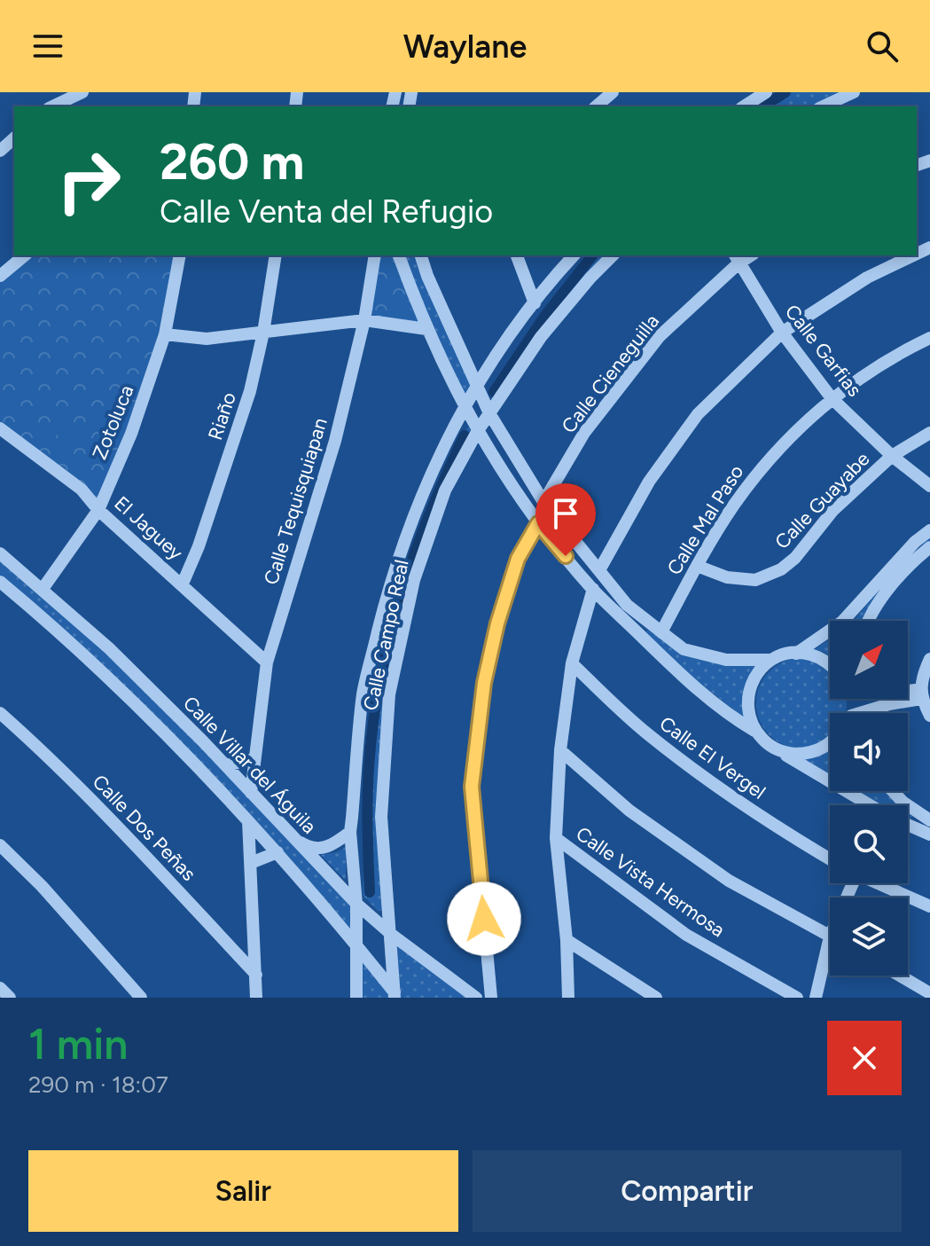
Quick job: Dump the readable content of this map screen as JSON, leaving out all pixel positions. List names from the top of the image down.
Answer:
{
  "streets": {
    "street": [
      "Calle Garfias",
      "Calle Cieneguilla",
      "Riaño",
      "Zotoluca",
      "Calle Guayabe",
      "Calle Tequisquiapan",
      "Calle Mal Paso",
      "El Jaguey",
      "Calle Campo Real",
      "Calle El Vergel",
      "Calle Villar del Águila",
      "Calle Dos Peñas",
      "Calle Vista Hermosa"
    ]
  },
  "crossings": [
    ["Calle Garfias", "Calle Cieneguilla"],
    ["Calle Garfias", "Calle Guayabe"],
    ["Calle Garfias", "Calle Mal Paso"],
    ["Riaño", "El Jaguey"],
    ["Zotoluca", "El Jaguey"],
    ["Zotoluca", "Calle Villar del Águila"],
    ["Calle Guayabe", "Calle Mal Paso"],
    ["Calle Tequisquiapan", "El Jaguey"],
    ["Calle Tequisquiapan", "Calle Villar del Águila"],
    ["Calle Campo Real", "Calle Villar del Águila"]
  ],
  "north": "top right",
  "page": {
    "header": "Waylane",
    "turn": ["260 m", "Calle Venta del Refugio"],
    "heading": ["1 min", "290 m · 18:07"],
    "buttons": ["Salir", "Compartir"]
  }
}
